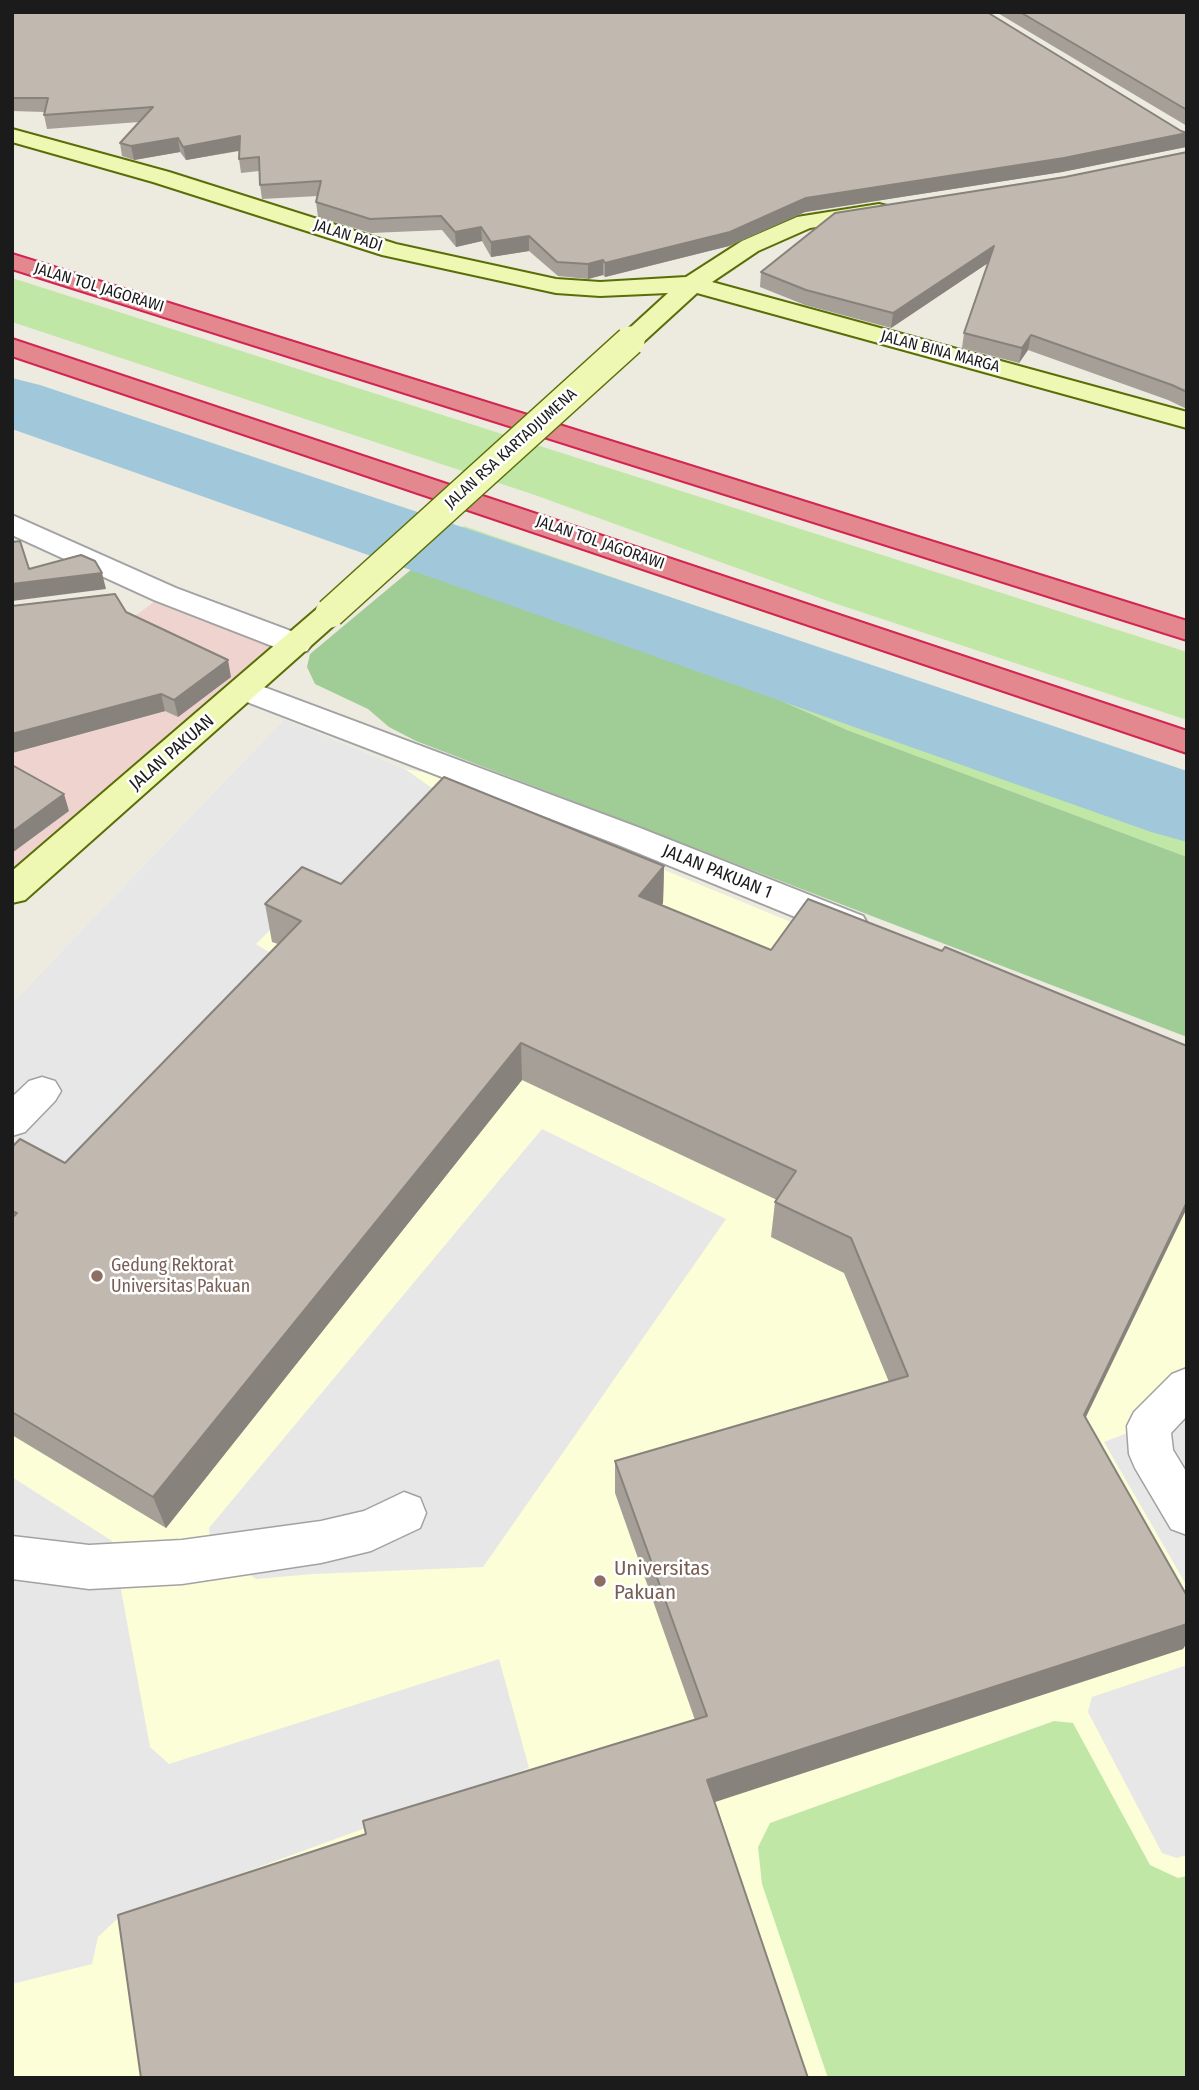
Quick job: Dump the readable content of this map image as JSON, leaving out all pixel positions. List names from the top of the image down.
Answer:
{
  "streets": {
    "highway": ["JALAN TOL JAGORAWI"],
    "street": [
      "JALAN PADI",
      "JALAN BINA MARGA",
      "JALAN RSA KARTADJUMENA",
      "JALAN PAKUAN",
      "JALAN PAKUAN 1"
    ]
  },
  "crossings": [
    ["JALAN PADI", "JALAN BINA MARGA"],
    ["JALAN PADI", "JALAN RSA KARTADJUMENA"],
    ["JALAN BINA MARGA", "JALAN RSA KARTADJUMENA"],
    ["JALAN RSA KARTADJUMENA", "JALAN PAKUAN"],
    ["JALAN PAKUAN", "JALAN PAKUAN 1"]
  ],
  "places": ["Gedung Rektorat Universitas Pakuan", "Universitas Pakuan"]
}
